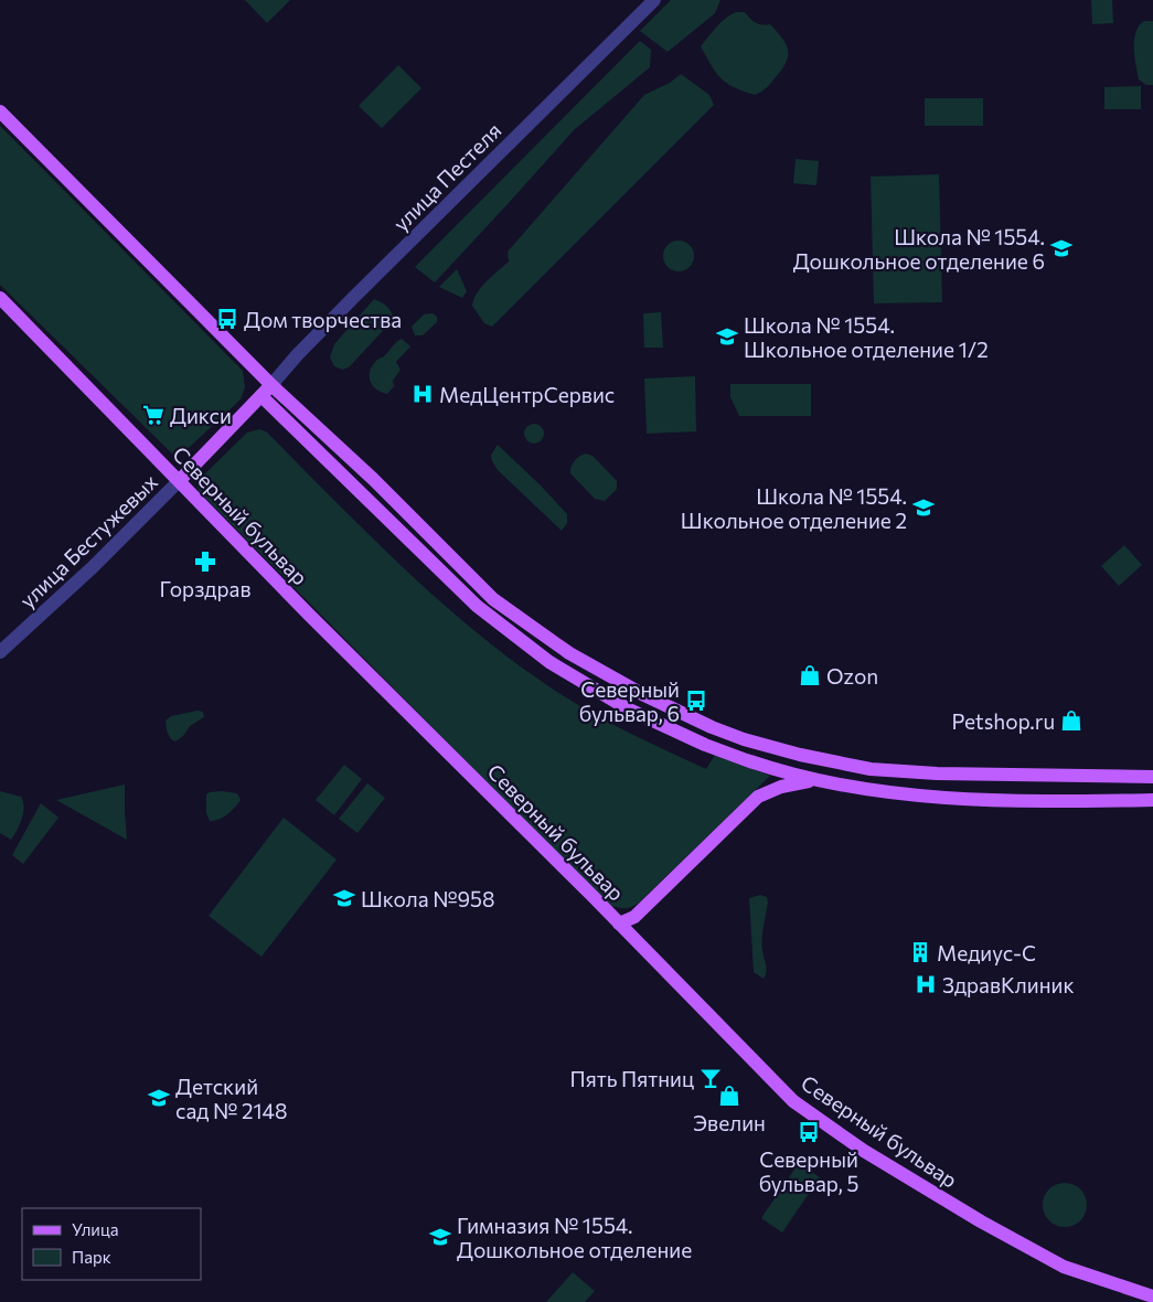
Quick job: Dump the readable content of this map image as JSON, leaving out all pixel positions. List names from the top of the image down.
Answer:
{
  "streets": {
    "main road": ["Северный бульвар", "улица Бестужевых"],
    "street": ["улица Пестеля"]
  },
  "crossings": [
    ["улица Пестеля", "улица Бестужевых"],
    ["Северный бульвар", "улица Бестужевых"]
  ],
  "places": {
    "school or university": [
      "Школа № 1554. Дошкольное отделение 6",
      "Школа № 1554. Школьное отделение 1/2",
      "Школа № 1554. Школьное отделение 2",
      "Школа №958",
      "Детский сад № 2148",
      "Гимназия № 1554. Дошкольное отделение"
    ],
    "bus stop": ["Дом творчества", "Северный бульвар, 6", "Северный бульвар, 5"],
    "hospital": ["МедЦентрСервис", "ЗдравКлиник"],
    "supermarket": ["Дикси"],
    "pharmacy": ["Горздрав"],
    "shop": ["Ozon", "Petshop.ru", "Эвелин"],
    "building": ["Медиус-С"],
    "bar": ["Пять Пятниц"]
  },
  "legend": ["Улица", "Парк"]
}
